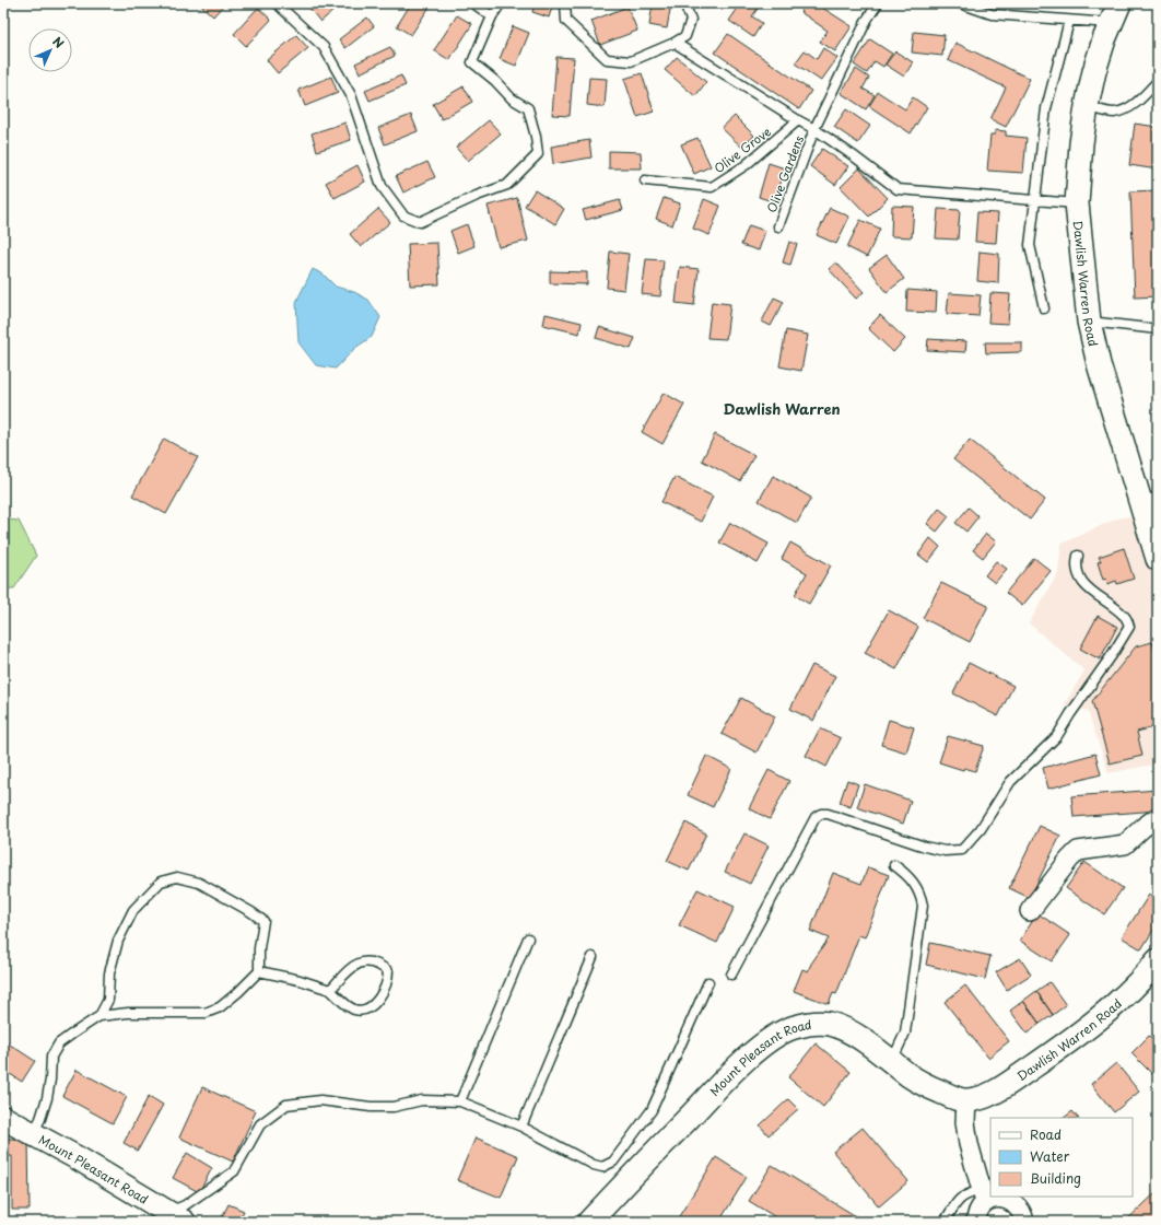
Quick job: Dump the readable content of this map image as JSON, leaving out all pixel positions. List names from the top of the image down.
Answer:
{
  "streets": {
    "street": ["Dawlish Warren Road", "Mount Pleasant Road"],
    "lane": ["Olive Grove", "Olive Gardens"]
  },
  "crossings": [
    ["Dawlish Warren Road", "Mount Pleasant Road"]
  ],
  "districts": ["Dawlish Warren"],
  "legend": ["Road", "Water", "Building"],
  "north": "top right"
}
